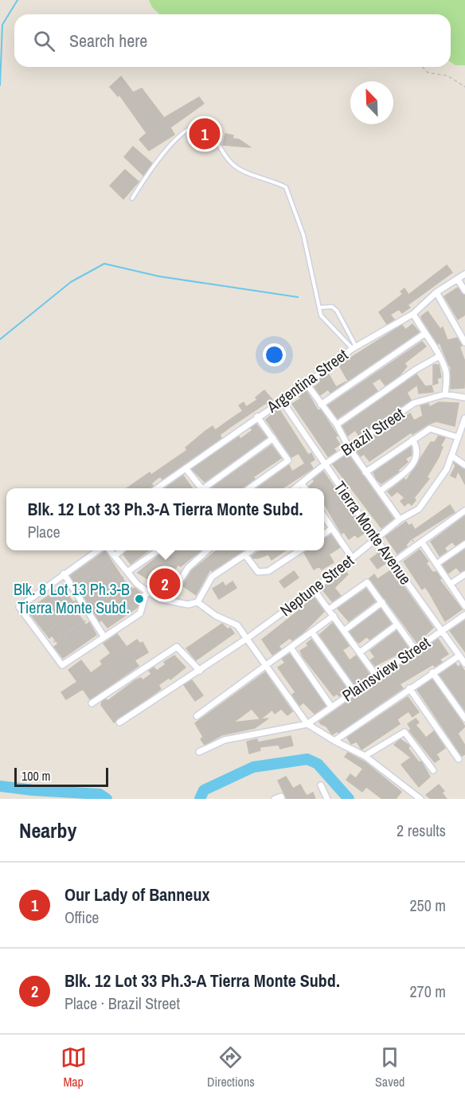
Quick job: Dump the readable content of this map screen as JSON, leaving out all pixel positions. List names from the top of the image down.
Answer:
{
  "streets": {
    "street": [
      "Argentina Street",
      "Brazil Street",
      "Tierra Monte Avenue",
      "Neptune Street",
      "Plainsview Street"
    ]
  },
  "crossings": [
    ["Argentina Street", "Tierra Monte Avenue"],
    ["Brazil Street", "Tierra Monte Avenue"],
    ["Tierra Monte Avenue", "Neptune Street"],
    ["Tierra Monte Avenue", "Plainsview Street"]
  ],
  "places": ["Blk. 8 Lot 13 Ph.3-B Tierra Monte Subd."],
  "scale_bar": "100 m",
  "north": "top left",
  "page": {
    "search": "Search here",
    "pins": ["1", "2"],
    "popup": ["Blk. 12 Lot 33 Ph.3-A Tierra Monte Subd.", "Place"],
    "scale": "100 m",
    "heading": ["Nearby", "2 results"],
    "list": [
      {
        "mark": "1",
        "name": "Our Lady of Banneux",
        "note": "Office",
        "value": "250 m"
      },
      {
        "mark": "2",
        "name": "Blk. 12 Lot 33 Ph.3-A Tierra Monte Subd.",
        "note": "Place · Brazil Street",
        "value": "270 m"
      }
    ],
    "nav": ["Map", "Directions", "Saved"]
  }
}
